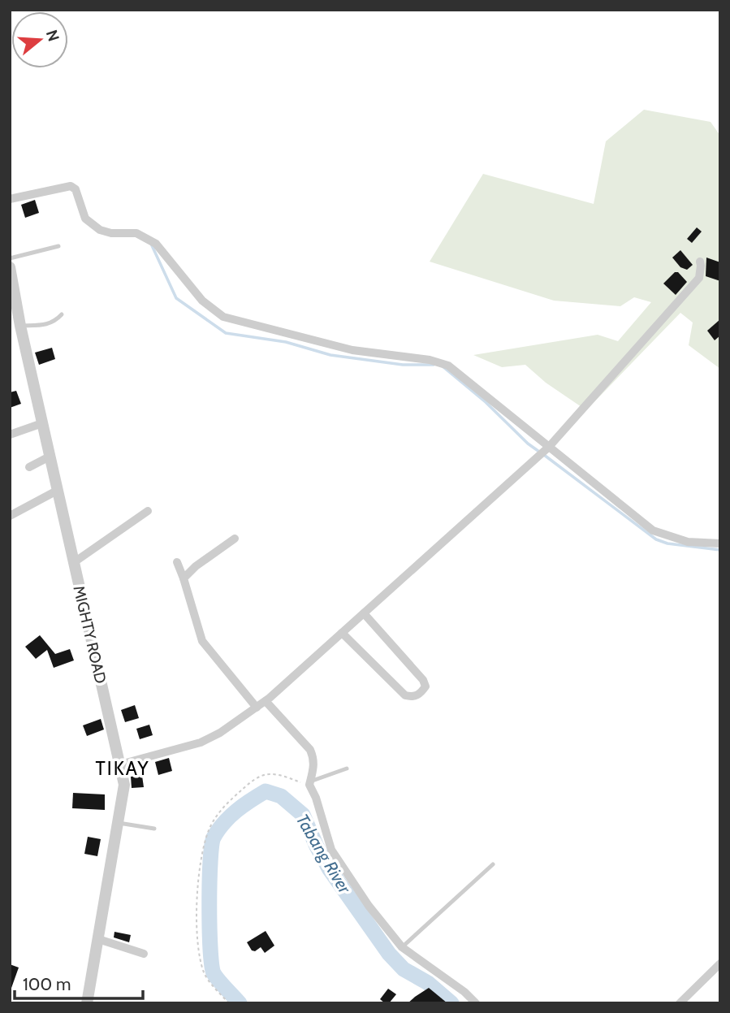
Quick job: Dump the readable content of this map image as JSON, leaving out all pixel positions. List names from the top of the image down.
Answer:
{
  "streets": {
    "street": ["MIGHTY ROAD"]
  },
  "districts": ["TIKAY"],
  "water": ["Tabang River"],
  "scale_bar": "100 m",
  "north": "right"
}
